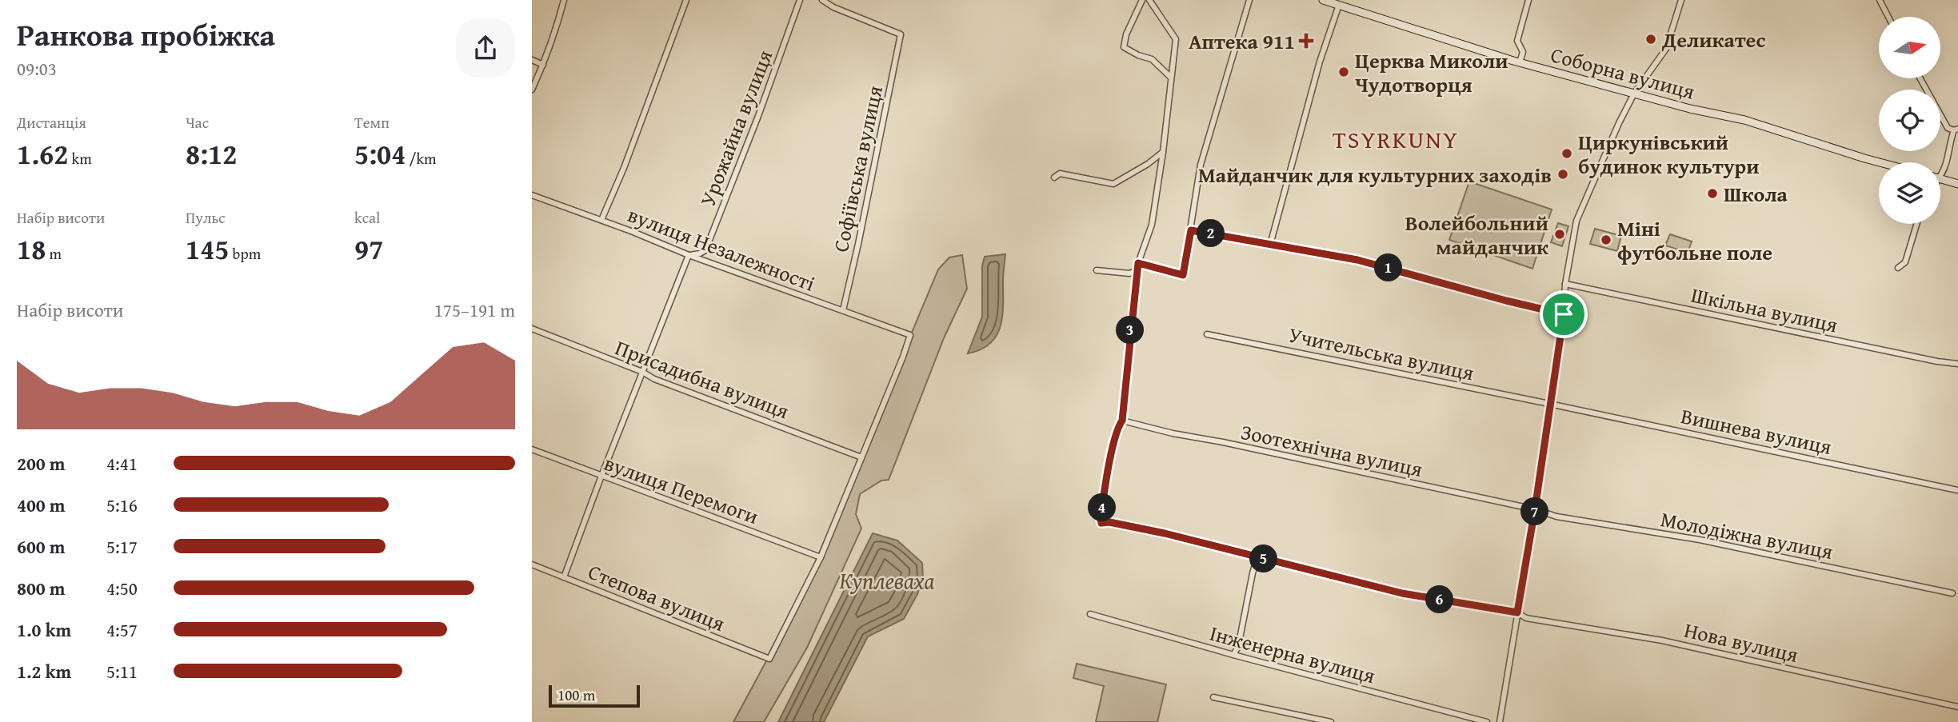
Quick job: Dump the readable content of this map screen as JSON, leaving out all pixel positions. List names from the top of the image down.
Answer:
{
  "streets": {
    "street": [
      "Соборна вулиця",
      "Урожайна вулиця",
      "Софіївська вулиця",
      "вулиця Незалежності",
      "Шкільна вулиця",
      "Учительська вулиця",
      "Присадибна вулиця",
      "Вишнева вулиця",
      "Зоотехнічна вулиця",
      "вулиця Перемоги",
      "Молодіжна вулиця",
      "Степова вулиця",
      "Нова вулиця",
      "Інженерна вулиця"
    ]
  },
  "crossings": [
    ["Урожайна вулиця", "вулиця Незалежності"],
    ["Софіївська вулиця", "вулиця Незалежності"],
    ["вулиця Незалежності", "Присадибна вулиця"],
    ["Учительська вулиця", "Вишнева вулиця"],
    ["Зоотехнічна вулиця", "Молодіжна вулиця"],
    ["Зоотехнічна вулиця", "Нова вулиця"],
    ["вулиця Перемоги", "Степова вулиця"]
  ],
  "districts": ["TSYRKUNY"],
  "water": ["Куплеваха"],
  "places": {
    "other": [
      "Деликатес",
      "Церква Миколи Чудотворця",
      "Циркунівський будинок культури",
      "Майданчик для культурних заходів",
      "Школа",
      "Волейбольний майданчик",
      "Міні футбольне поле"
    ],
    "health": ["Аптека 911"]
  },
  "scale_bar": "100 m",
  "north": "right",
  "page": {
    "heading": ["Ранкова пробіжка", "09:03"],
    "stats": [
      ["Дистанція", "1.62 km"],
      ["Час", "8:12"],
      ["Темп", "5:04 /km"],
      ["Набір висоти", "18 m"],
      ["Пульс", "145 bpm"],
      ["kcal", "97"]
    ],
    "pins": [
      "2",
      "1",
      "3",
      "4",
      "7",
      "5",
      "6"
    ],
    "chart": ["Набір висоти", "175–191 m"],
    "list": [
      {
        "name": "200 m",
        "note": "4:41"
      },
      {
        "name": "400 m",
        "note": "5:16"
      },
      {
        "name": "600 m",
        "note": "5:17"
      },
      {
        "name": "800 m",
        "note": "4:50"
      },
      {
        "name": "1.0 km",
        "note": "4:57"
      },
      {
        "name": "1.2 km",
        "note": "5:11"
      }
    ],
    "scale": "100 m"
  }
}
